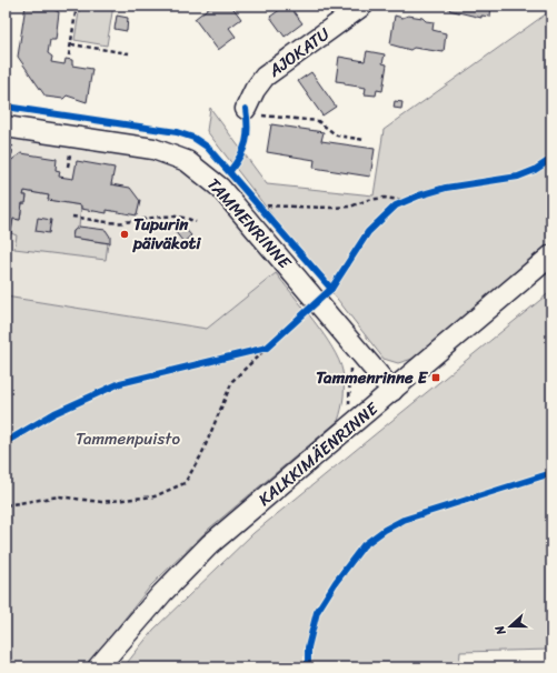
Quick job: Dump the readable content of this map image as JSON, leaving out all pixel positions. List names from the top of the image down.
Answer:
{
  "streets": {
    "street": ["AJOKATU", "TAMMENRINNE", "KALKKIMÄENRINNE"]
  },
  "crossings": [
    ["TAMMENRINNE", "KALKKIMÄENRINNE"]
  ],
  "parks": ["Tammenpuisto"],
  "places": {
    "other": ["Tupurin päiväkoti"],
    "transit": ["Tammenrinne E"]
  },
  "north": "left"
}
